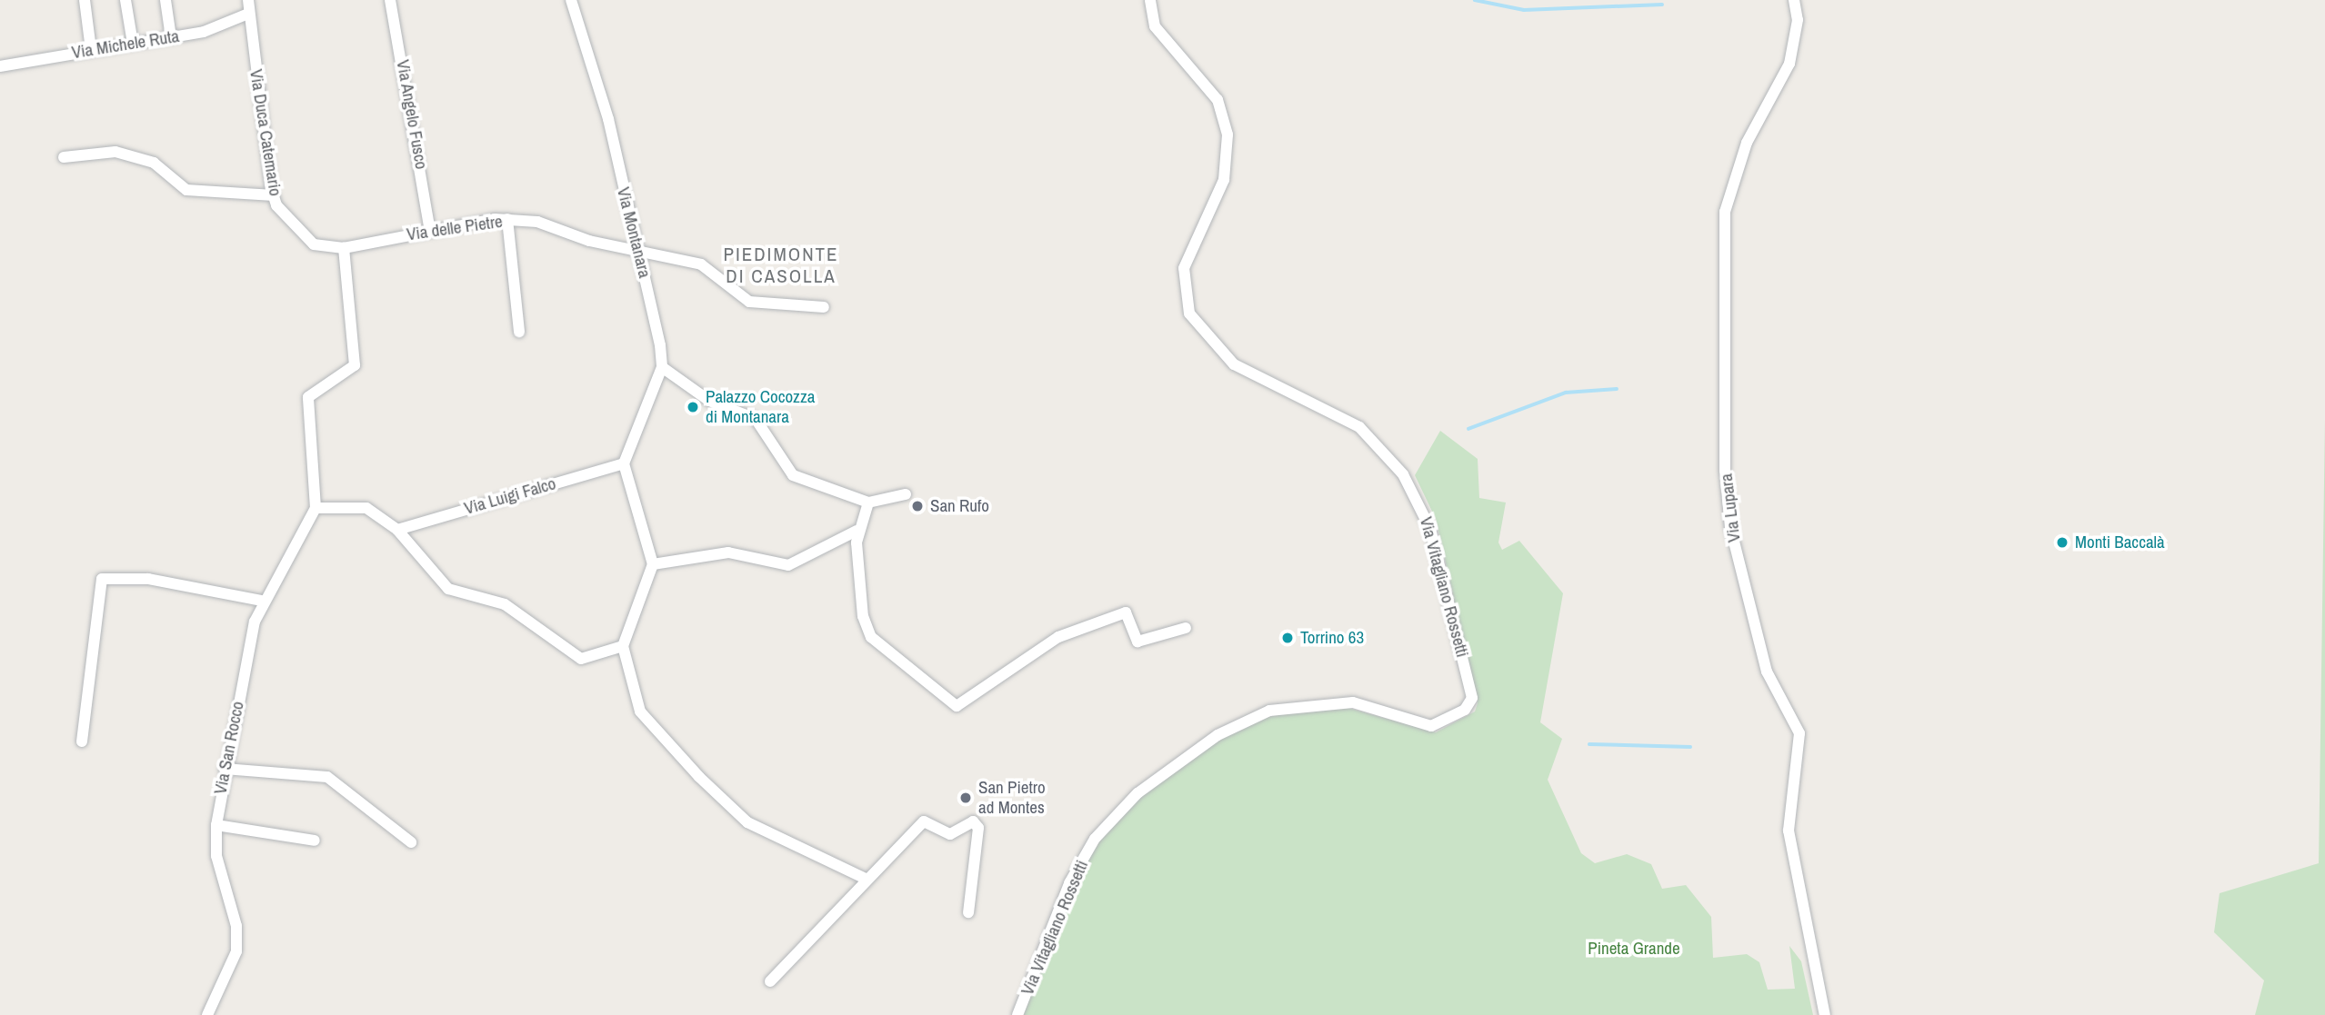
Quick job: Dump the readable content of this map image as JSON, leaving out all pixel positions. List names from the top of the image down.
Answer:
{
  "streets": {
    "street": [
      "Via Michele Ruta",
      "Via Angelo Fusco",
      "Via Duca Catemario",
      "Via delle Pietre",
      "Via Montanara",
      "Via Luigi Falco",
      "Via Lupara",
      "Via Vitagliano Rossetti",
      "Via San Rocco"
    ]
  },
  "crossings": [
    ["Via Michele Ruta", "Via Duca Catemario"],
    ["Via Angelo Fusco", "Via delle Pietre"],
    ["Via Duca Catemario", "Via delle Pietre"],
    ["Via delle Pietre", "Via Montanara"]
  ],
  "districts": ["PIEDIMONTE DI CASOLLA"],
  "parks": ["Pineta Grande"],
  "places": [
    "Palazzo Cocozza di Montanara",
    "San Rufo",
    "Monti Baccalà",
    "Torrino 63",
    "San Pietro ad Montes"
  ]
}
